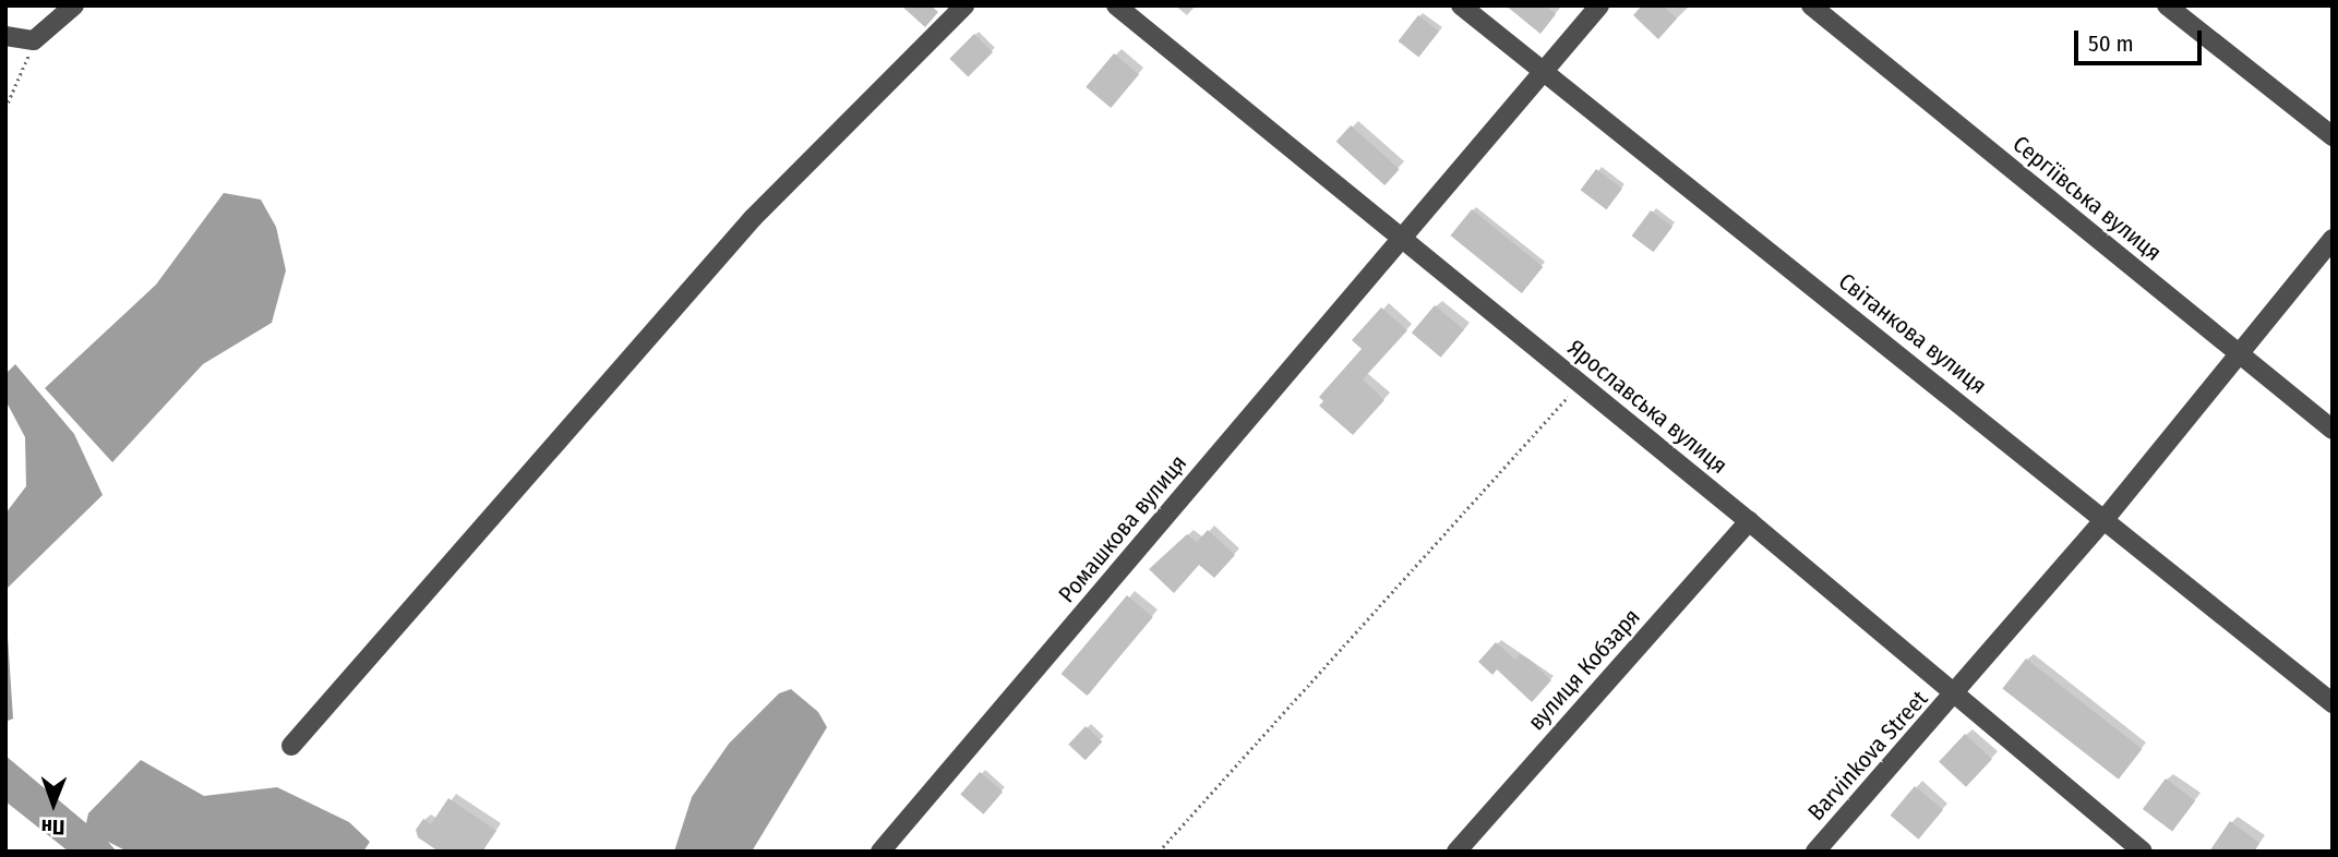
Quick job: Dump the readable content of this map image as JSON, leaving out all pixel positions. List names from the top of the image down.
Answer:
{
  "streets": {
    "street": [
      "Сергіївська вулиця",
      "Світанкова вулиця",
      "Ярославська вулиця",
      "Ромашкова вулиця",
      "вулиця Кобзаря",
      "Barvinkova Street"
    ]
  },
  "crossings": [
    ["Сергіївська вулиця", "Barvinkova Street"],
    ["Світанкова вулиця", "Ромашкова вулиця"],
    ["Світанкова вулиця", "Barvinkova Street"],
    ["Ярославська вулиця", "Ромашкова вулиця"],
    ["Ярославська вулиця", "вулиця Кобзаря"],
    ["Ярославська вулиця", "Barvinkova Street"]
  ],
  "scale_bar": "50 m",
  "north": "bottom"
}
